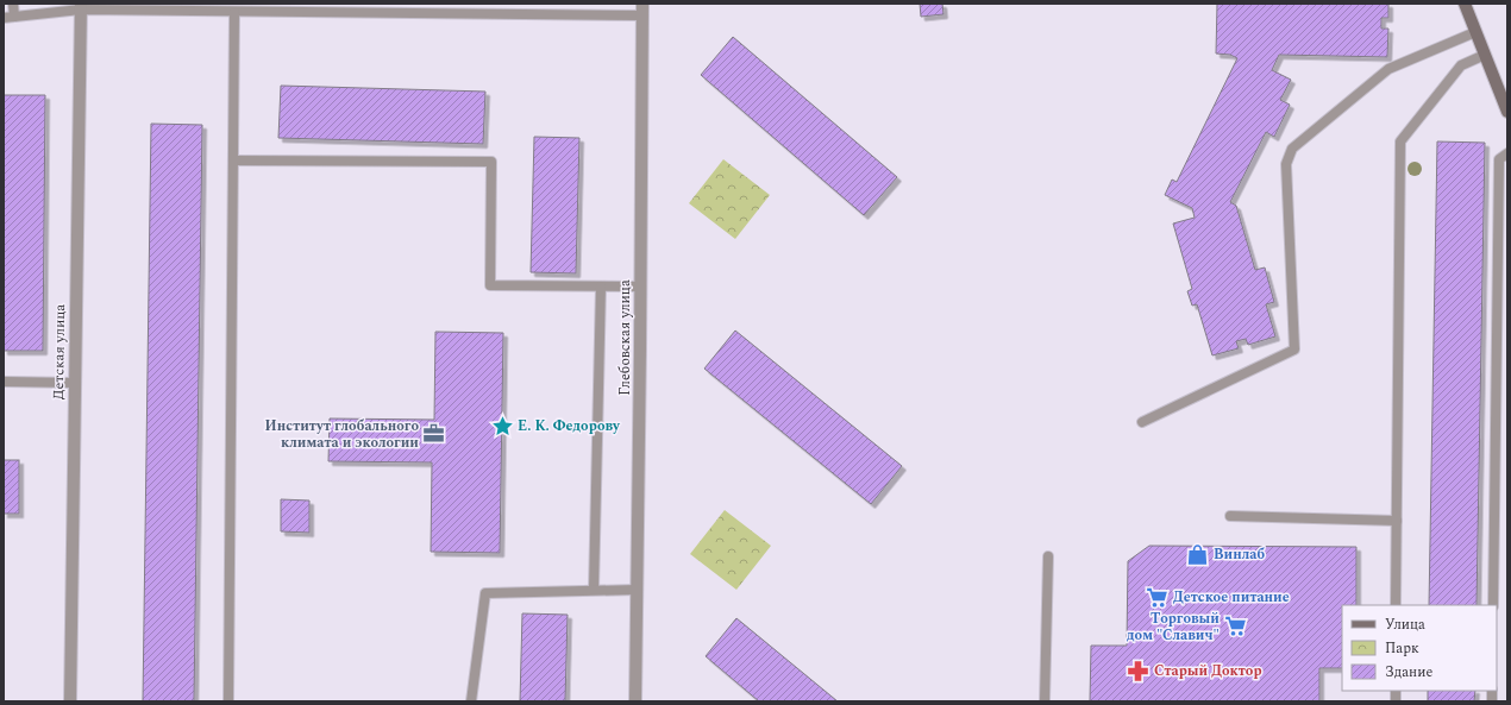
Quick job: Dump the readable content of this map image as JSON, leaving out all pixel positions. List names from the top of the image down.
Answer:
{
  "streets": {
    "street": ["Глебовская улица", "Детская улица"]
  },
  "places": {
    "place": ["Е. К. Федорову"],
    "office": ["Институт глобального климата и экологии"],
    "shop": ["Винлаб"],
    "supermarket": ["Детское питание", "Торговый дом \"Славич\""],
    "pharmacy": ["Старый Доктор"]
  },
  "legend": ["Улица", "Парк", "Здание"]
}
